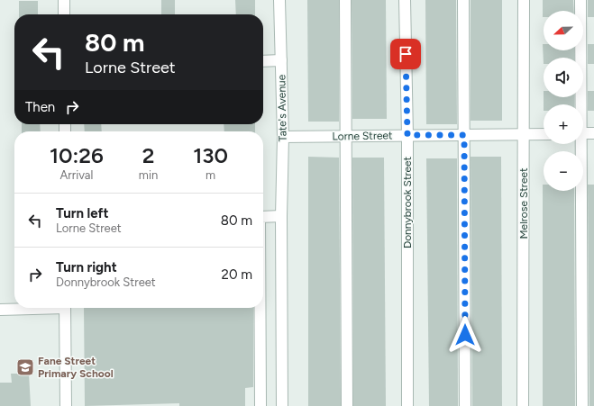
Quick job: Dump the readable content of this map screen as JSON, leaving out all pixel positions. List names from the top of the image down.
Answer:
{
  "streets": {
    "street": [
      "Tate's Avenue",
      "Lorne Street",
      "Donnybrook Street",
      "Melrose Street"
    ]
  },
  "crossings": [
    ["Tate's Avenue", "Lorne Street"],
    ["Lorne Street", "Donnybrook Street"],
    ["Lorne Street", "Melrose Street"]
  ],
  "places": {
    "school or university": ["Fane Street Primary School"]
  },
  "north": "left",
  "page": {
    "map_buttons": ["+", "−"],
    "turn": ["80 m", "Lorne Street"],
    "then": "Then",
    "eta": [
      "10:26",
      "Arrival",
      "2",
      "min",
      "130",
      "m"
    ],
    "list": [
      {
        "name": "Turn left",
        "note": "Lorne Street",
        "value": "80 m"
      },
      {
        "name": "Turn right",
        "note": "Donnybrook Street",
        "value": "20 m"
      }
    ]
  }
}
